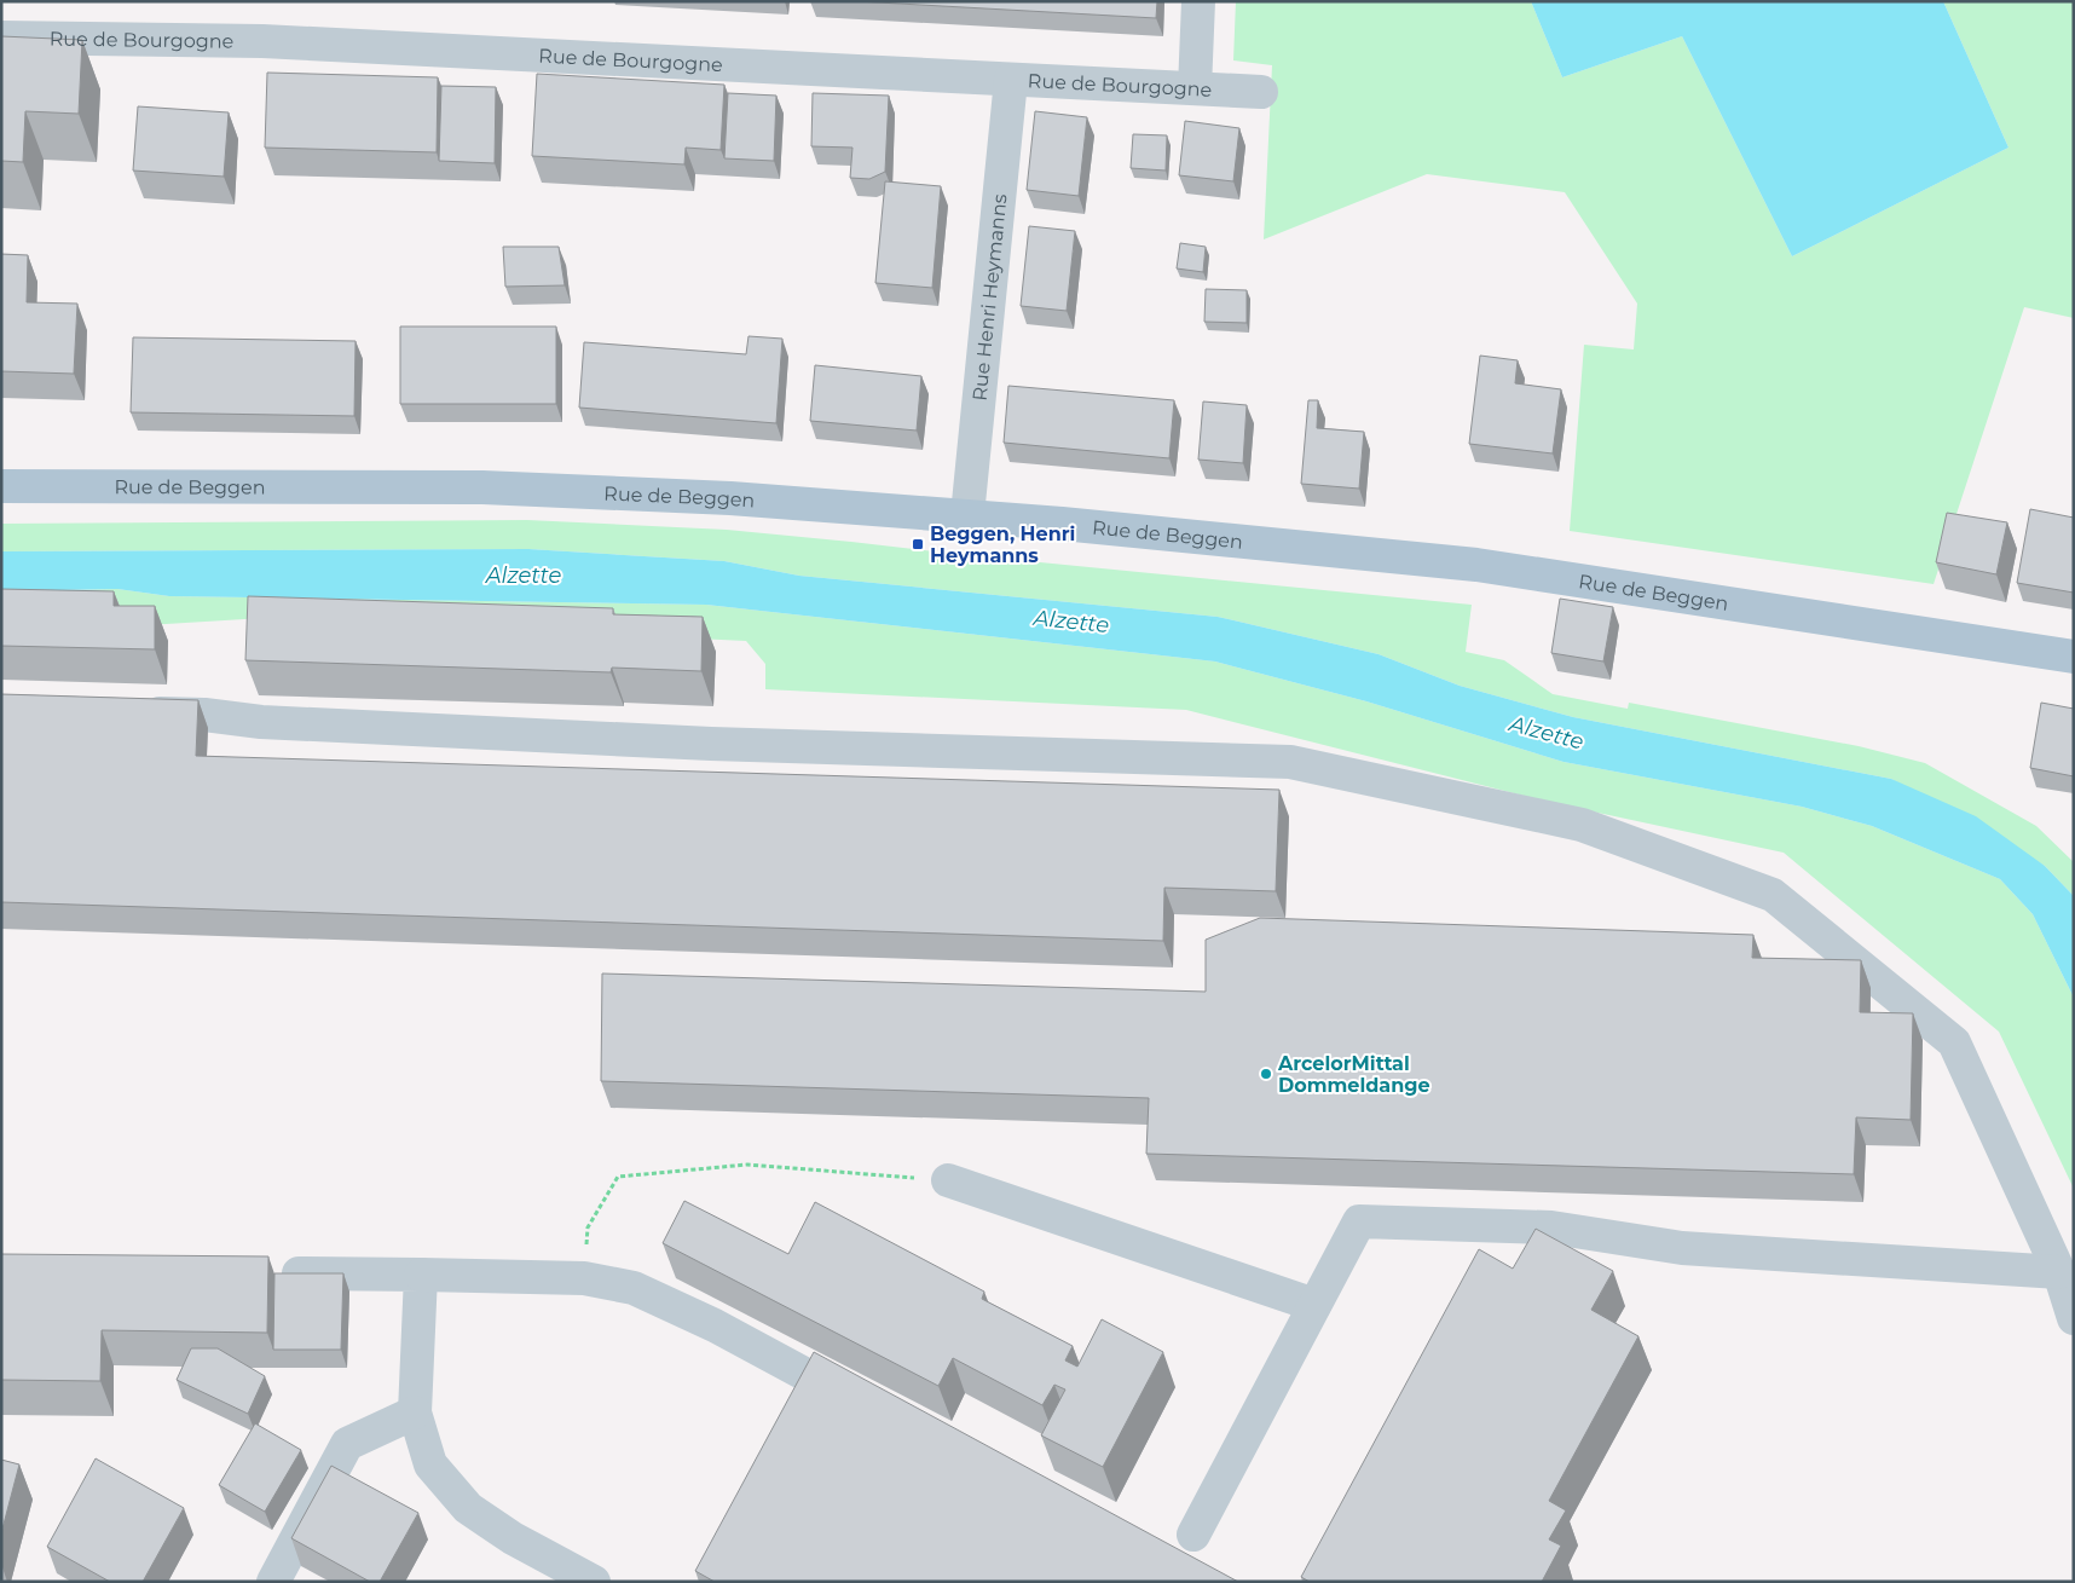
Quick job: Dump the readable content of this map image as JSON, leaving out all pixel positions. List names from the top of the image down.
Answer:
{
  "streets": {
    "main road": ["Rue de Beggen"],
    "street": ["Rue de Bourgogne", "Rue Henri Heymanns"]
  },
  "crossings": [
    ["Rue de Bourgogne", "Rue Henri Heymanns"],
    ["Rue Henri Heymanns", "Rue de Beggen"]
  ],
  "water": ["Alzette"],
  "places": {
    "transit": ["Beggen, Henri Heymanns"],
    "other": ["ArcelorMittal Dommeldange"]
  }
}
